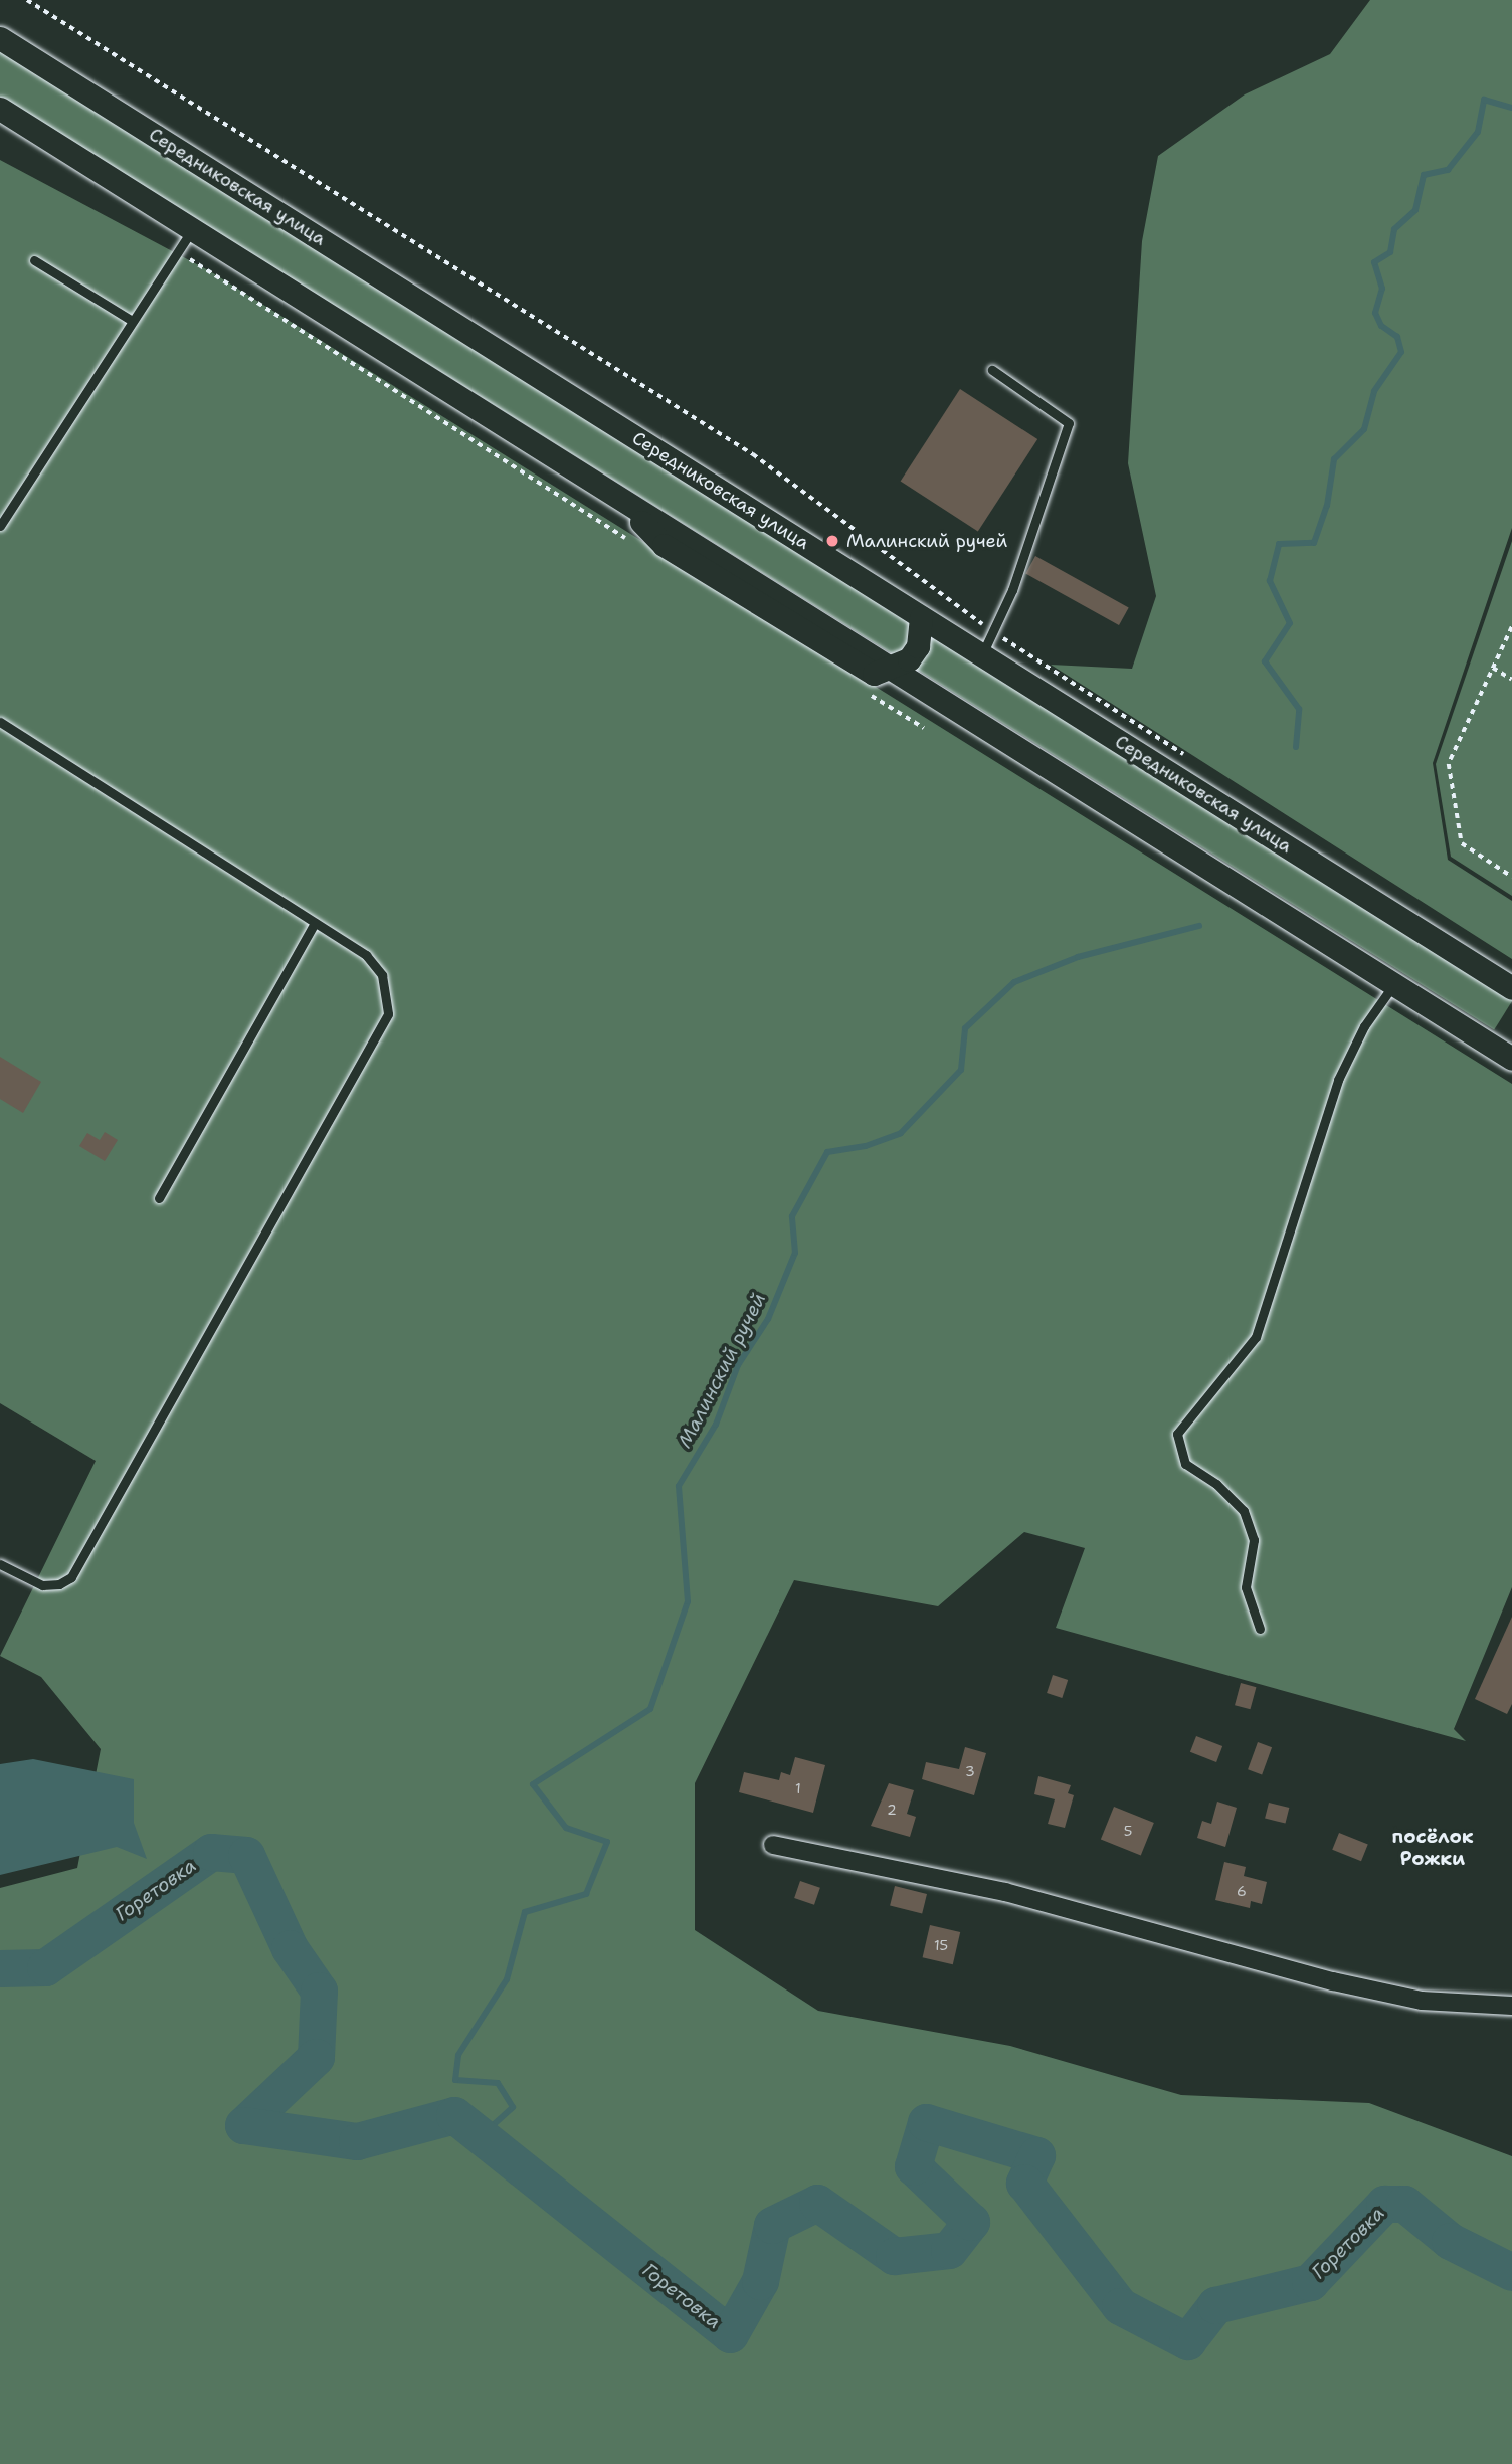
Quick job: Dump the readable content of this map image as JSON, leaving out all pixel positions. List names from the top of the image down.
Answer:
{
  "streets": {
    "street": ["Середниковская улица"]
  },
  "districts": ["посёлок Рожки"],
  "water": ["Малинский ручей", "Горетовка"],
  "places": ["Малинский ручей"],
  "house_numbers": [
    "3",
    "1",
    "2",
    "5",
    "6",
    "15"
  ]
}
